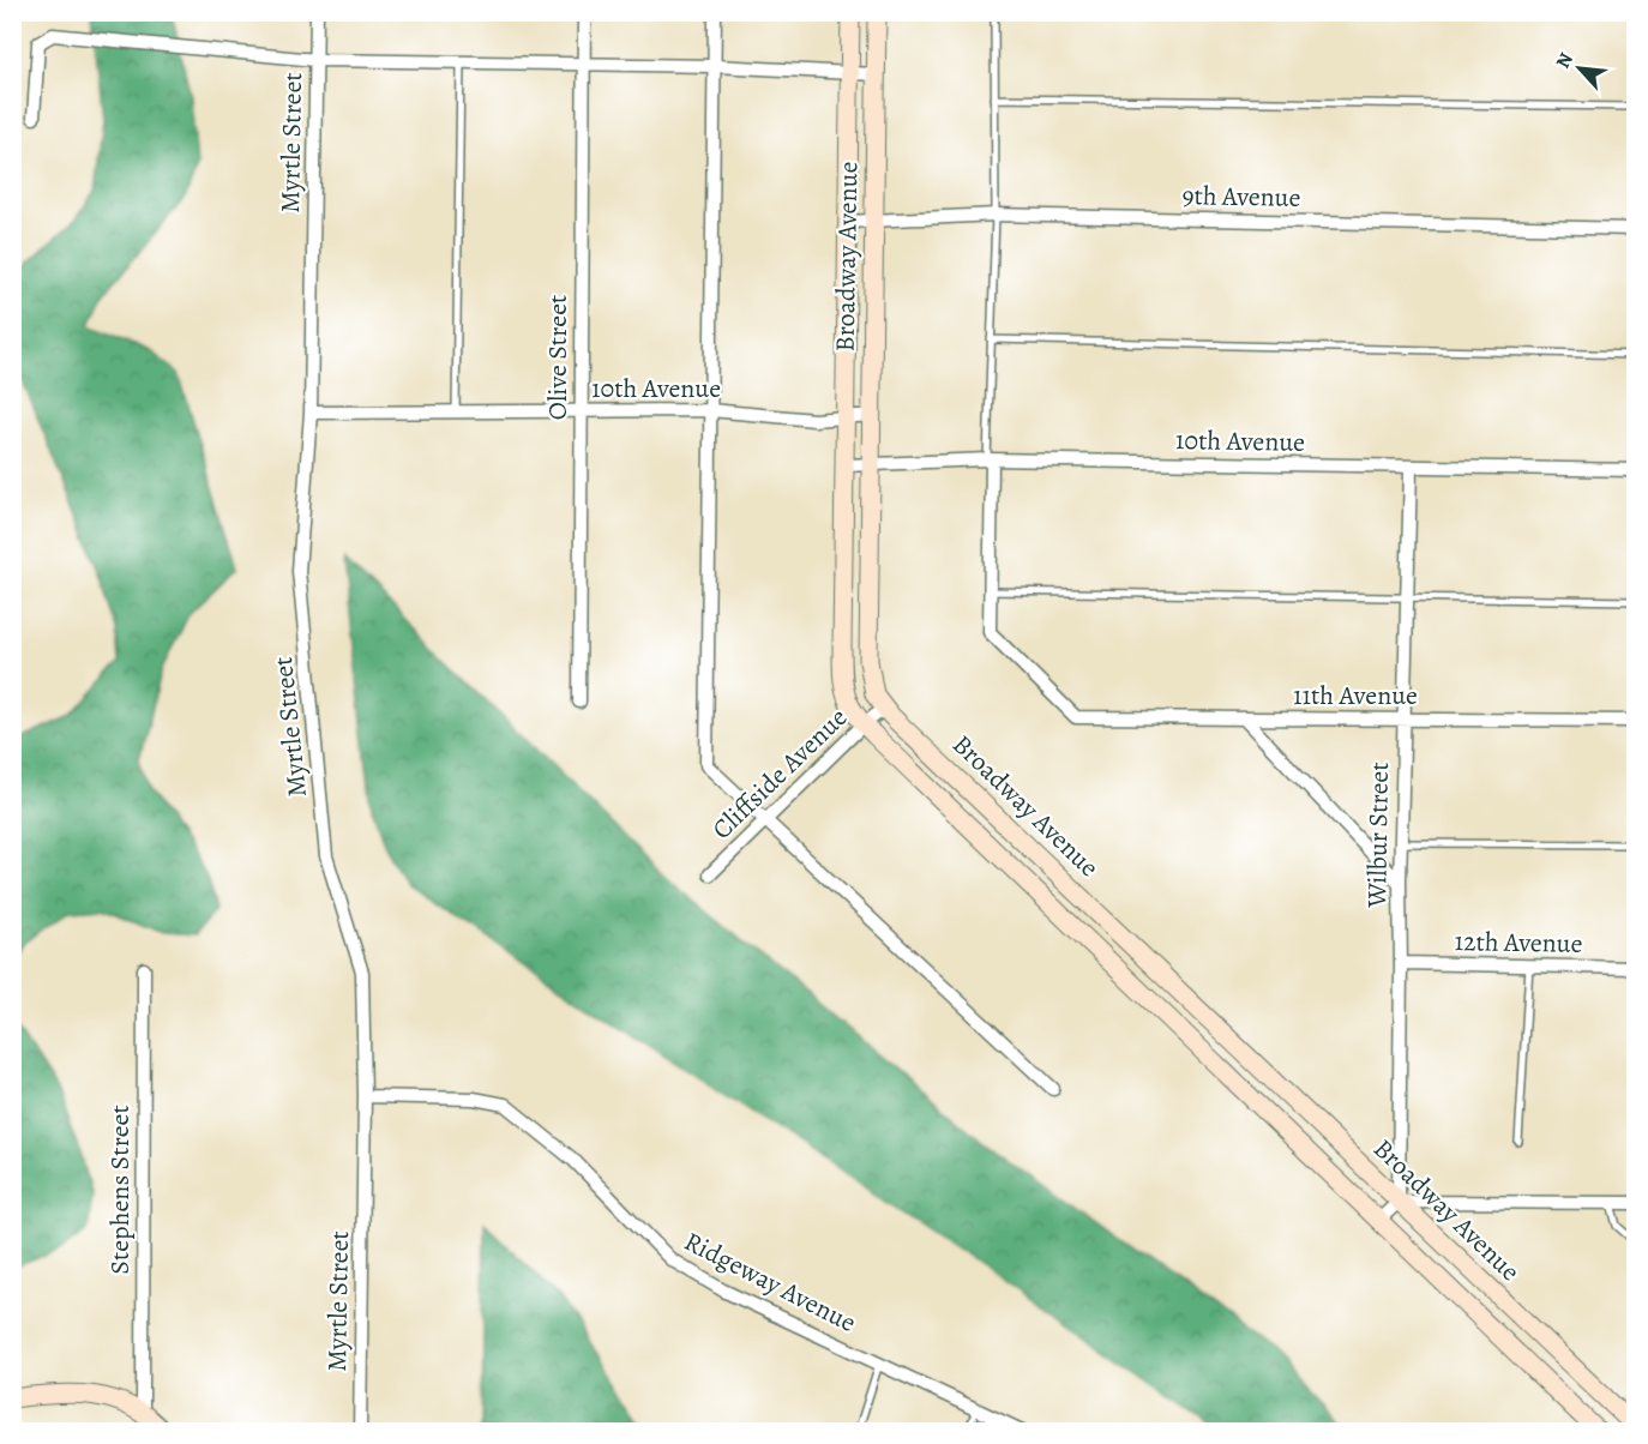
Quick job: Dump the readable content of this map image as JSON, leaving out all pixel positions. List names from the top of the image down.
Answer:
{
  "streets": {
    "main road": ["Broadway Avenue"],
    "street": [
      "Myrtle Street",
      "9th Avenue",
      "Olive Street",
      "10th Avenue",
      "11th Avenue",
      "Cliffside Avenue",
      "Wilbur Street",
      "12th Avenue",
      "Stephens Street",
      "Ridgeway Avenue"
    ]
  },
  "crossings": [
    ["Myrtle Street", "10th Avenue"],
    ["Myrtle Street", "Ridgeway Avenue"],
    ["9th Avenue", "Broadway Avenue"],
    ["Broadway Avenue", "10th Avenue"],
    ["Broadway Avenue", "Cliffside Avenue"],
    ["Broadway Avenue", "Wilbur Street"],
    ["Olive Street", "10th Avenue"],
    ["10th Avenue", "Wilbur Street"],
    ["11th Avenue", "Wilbur Street"],
    ["Wilbur Street", "12th Avenue"]
  ],
  "north": "top left"
}
